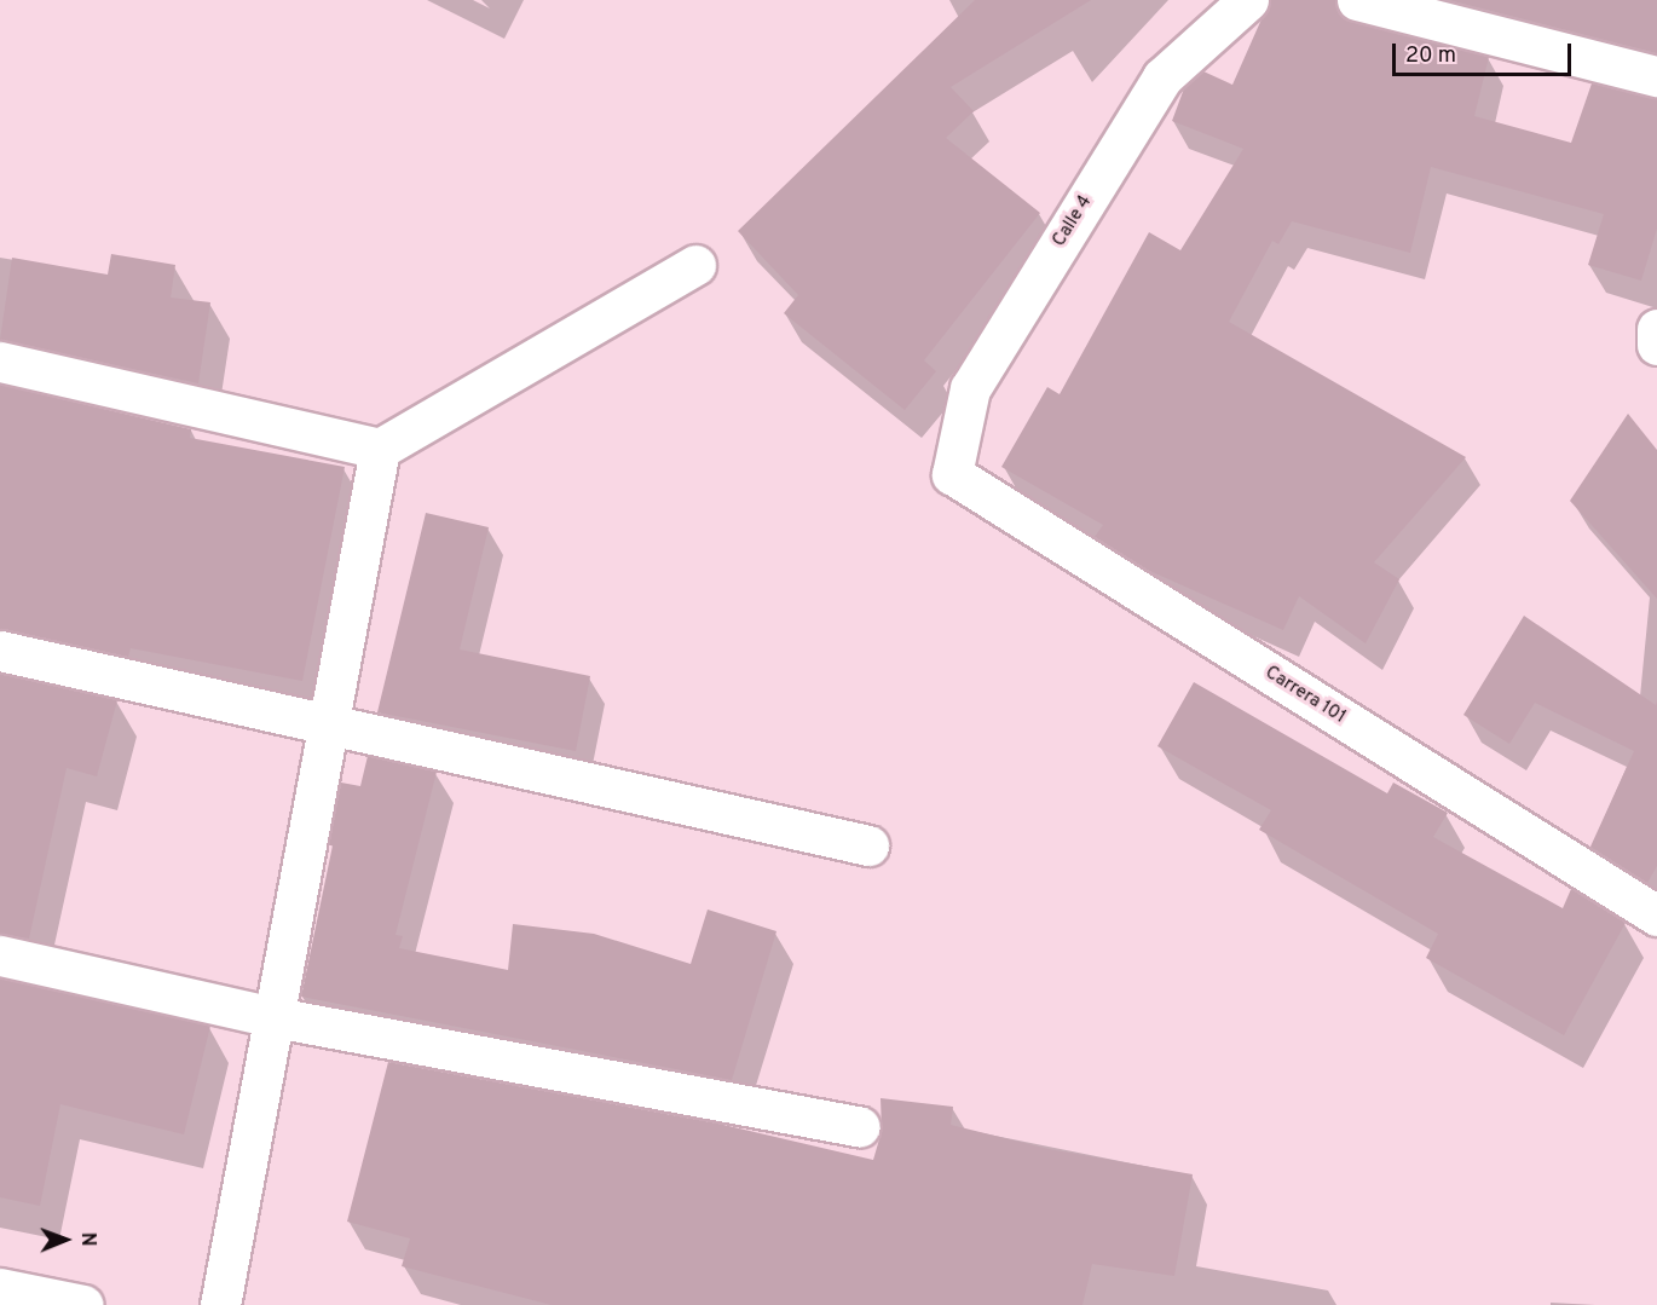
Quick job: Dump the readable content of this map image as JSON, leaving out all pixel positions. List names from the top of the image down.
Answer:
{
  "streets": {
    "street": ["Calle 4", "Carrera 101"]
  },
  "crossings": [
    ["Calle 4", "Carrera 101"]
  ],
  "scale_bar": "20 m",
  "north": "right"
}
